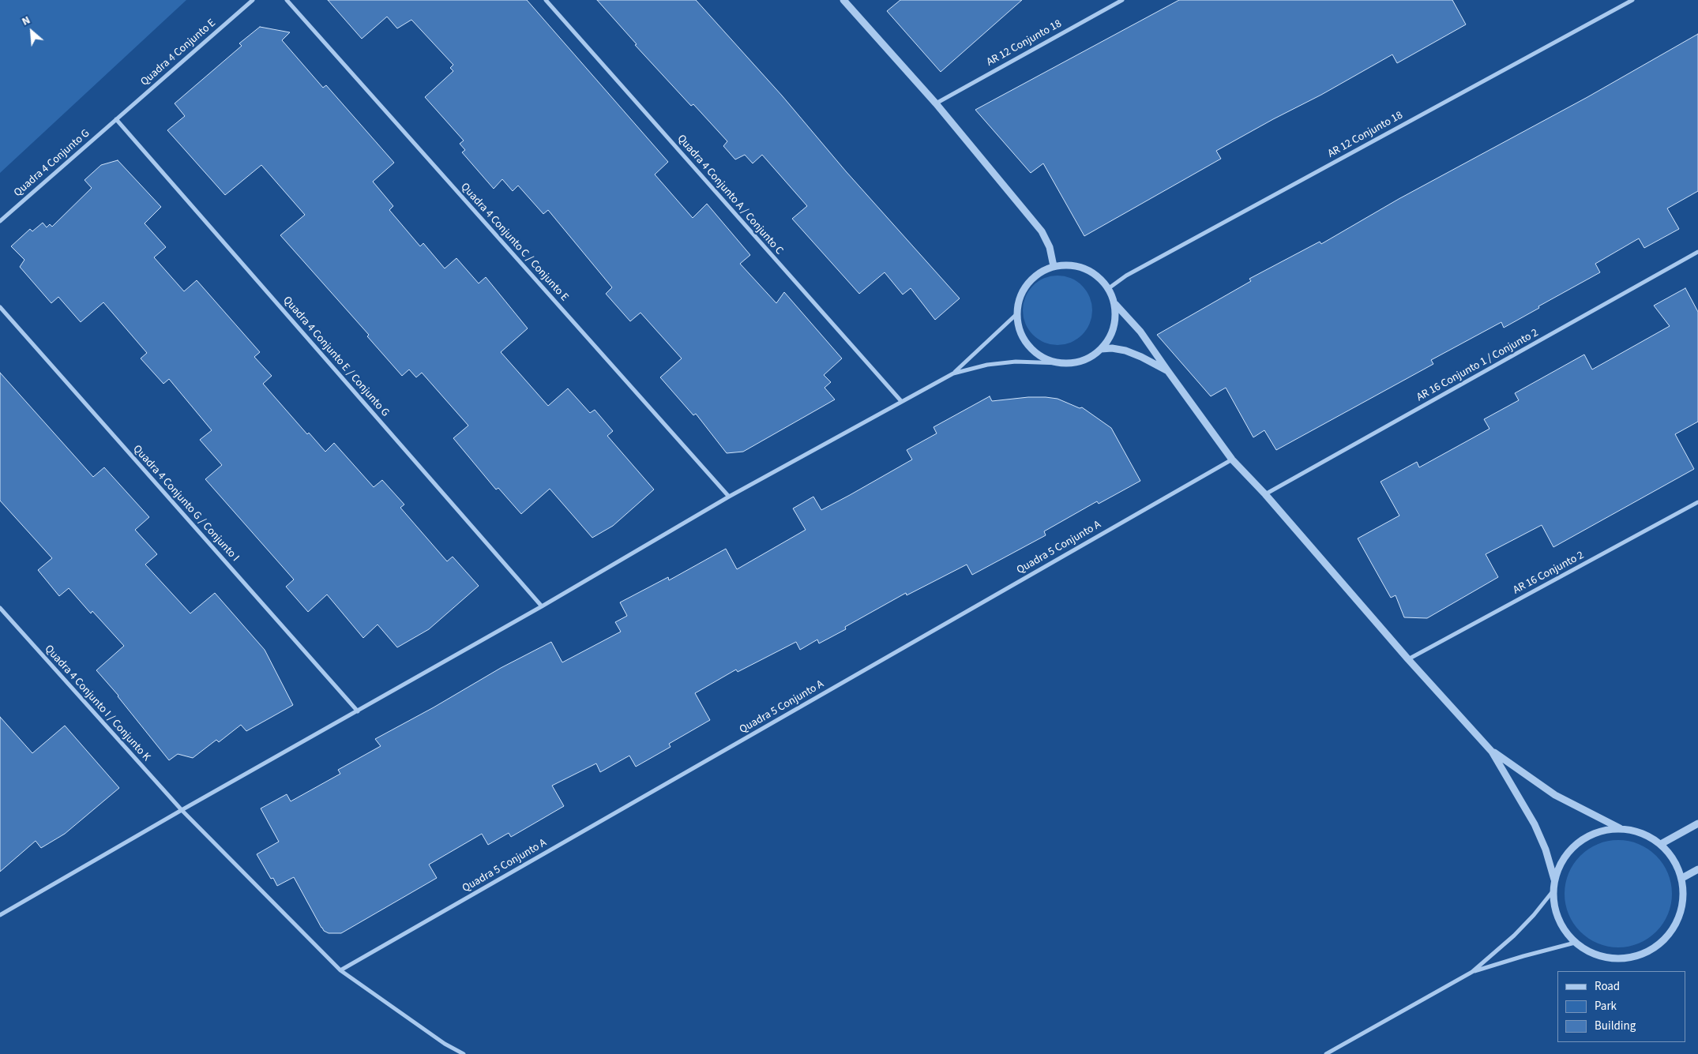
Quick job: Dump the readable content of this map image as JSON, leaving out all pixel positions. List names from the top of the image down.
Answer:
{
  "streets": {
    "street": [
      "AR 12 Conjunto 18",
      "Quadra 4 Conjunto E",
      "Quadra 4 Conjunto G",
      "Quadra 4 Conjunto A / Conjunto C",
      "Quadra 4 Conjunto C / Conjunto E",
      "Quadra 4 Conjunto E / Conjunto G",
      "AR 16 Conjunto 1 / Conjunto 2",
      "Quadra 4 Conjunto G / Conjunto I",
      "Quadra 5 Conjunto A",
      "AR 16 Conjunto 2",
      "Quadra 4 Conjunto I / Conjunto K"
    ]
  },
  "crossings": [
    ["Quadra 4 Conjunto E", "Quadra 4 Conjunto G"],
    ["Quadra 4 Conjunto E", "Quadra 4 Conjunto E / Conjunto G"],
    ["Quadra 4 Conjunto G", "Quadra 4 Conjunto E / Conjunto G"],
    ["Quadra 5 Conjunto A", "Quadra 4 Conjunto I / Conjunto K"]
  ],
  "legend": ["Road", "Park", "Building"],
  "north": "top left"
}
